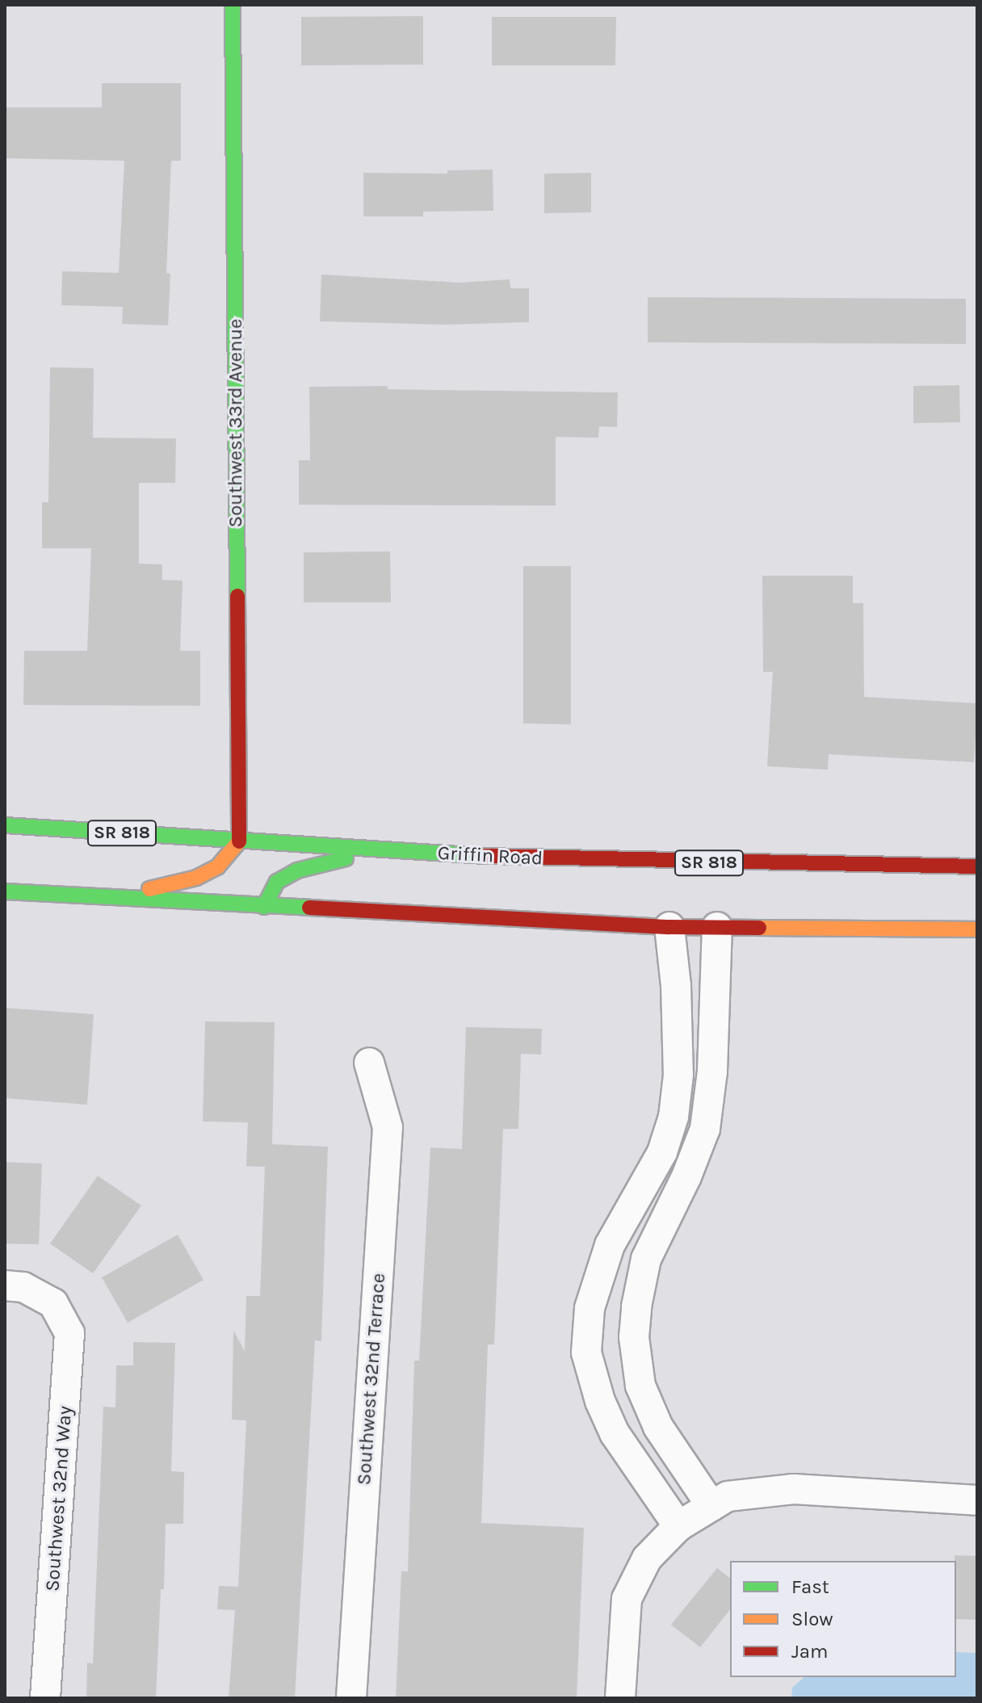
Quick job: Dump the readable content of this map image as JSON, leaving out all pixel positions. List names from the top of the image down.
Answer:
{
  "streets": {
    "main road": ["Southwest 33rd Avenue", "SR 818", "Griffin Road"],
    "street": ["Southwest 32nd Terrace", "Southwest 32nd Way"]
  },
  "crossings": [
    ["Southwest 33rd Avenue", "Griffin Road"]
  ],
  "legend": ["Fast", "Slow", "Jam"]
}
